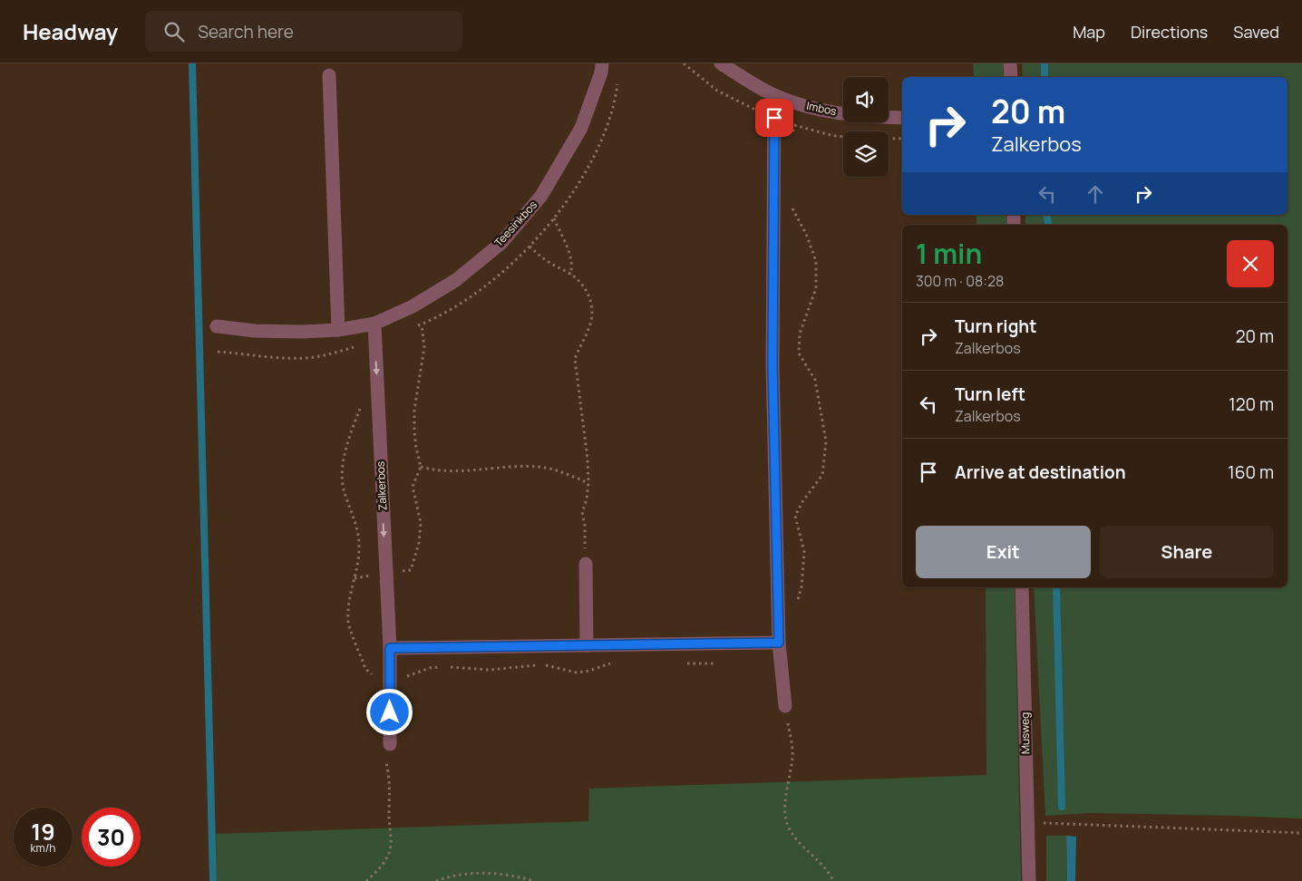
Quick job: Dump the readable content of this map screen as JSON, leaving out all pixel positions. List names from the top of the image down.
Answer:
{
  "streets": {
    "street": [
      "Imbos",
      "Teesinkbos",
      "Zalkerbos",
      "Musweg"
    ]
  },
  "crossings": [
    ["Teesinkbos", "Zalkerbos"]
  ],
  "one_way": ["Zalkerbos"],
  "page": {
    "header": "Headway",
    "search": "Search here",
    "nav": ["Map", "Directions", "Saved"],
    "turn": ["20 m", "Zalkerbos"],
    "heading": ["1 min", "300 m · 08:28"],
    "list": [
      {
        "name": "Turn right",
        "note": "Zalkerbos",
        "value": "20 m"
      },
      {
        "name": "Turn left",
        "note": "Zalkerbos",
        "value": "120 m"
      },
      {
        "name": "Arrive at destination",
        "value": "160 m"
      }
    ],
    "buttons": ["Exit", "Share"],
    "speed": "19 km/h",
    "limit": "30"
  }
}
